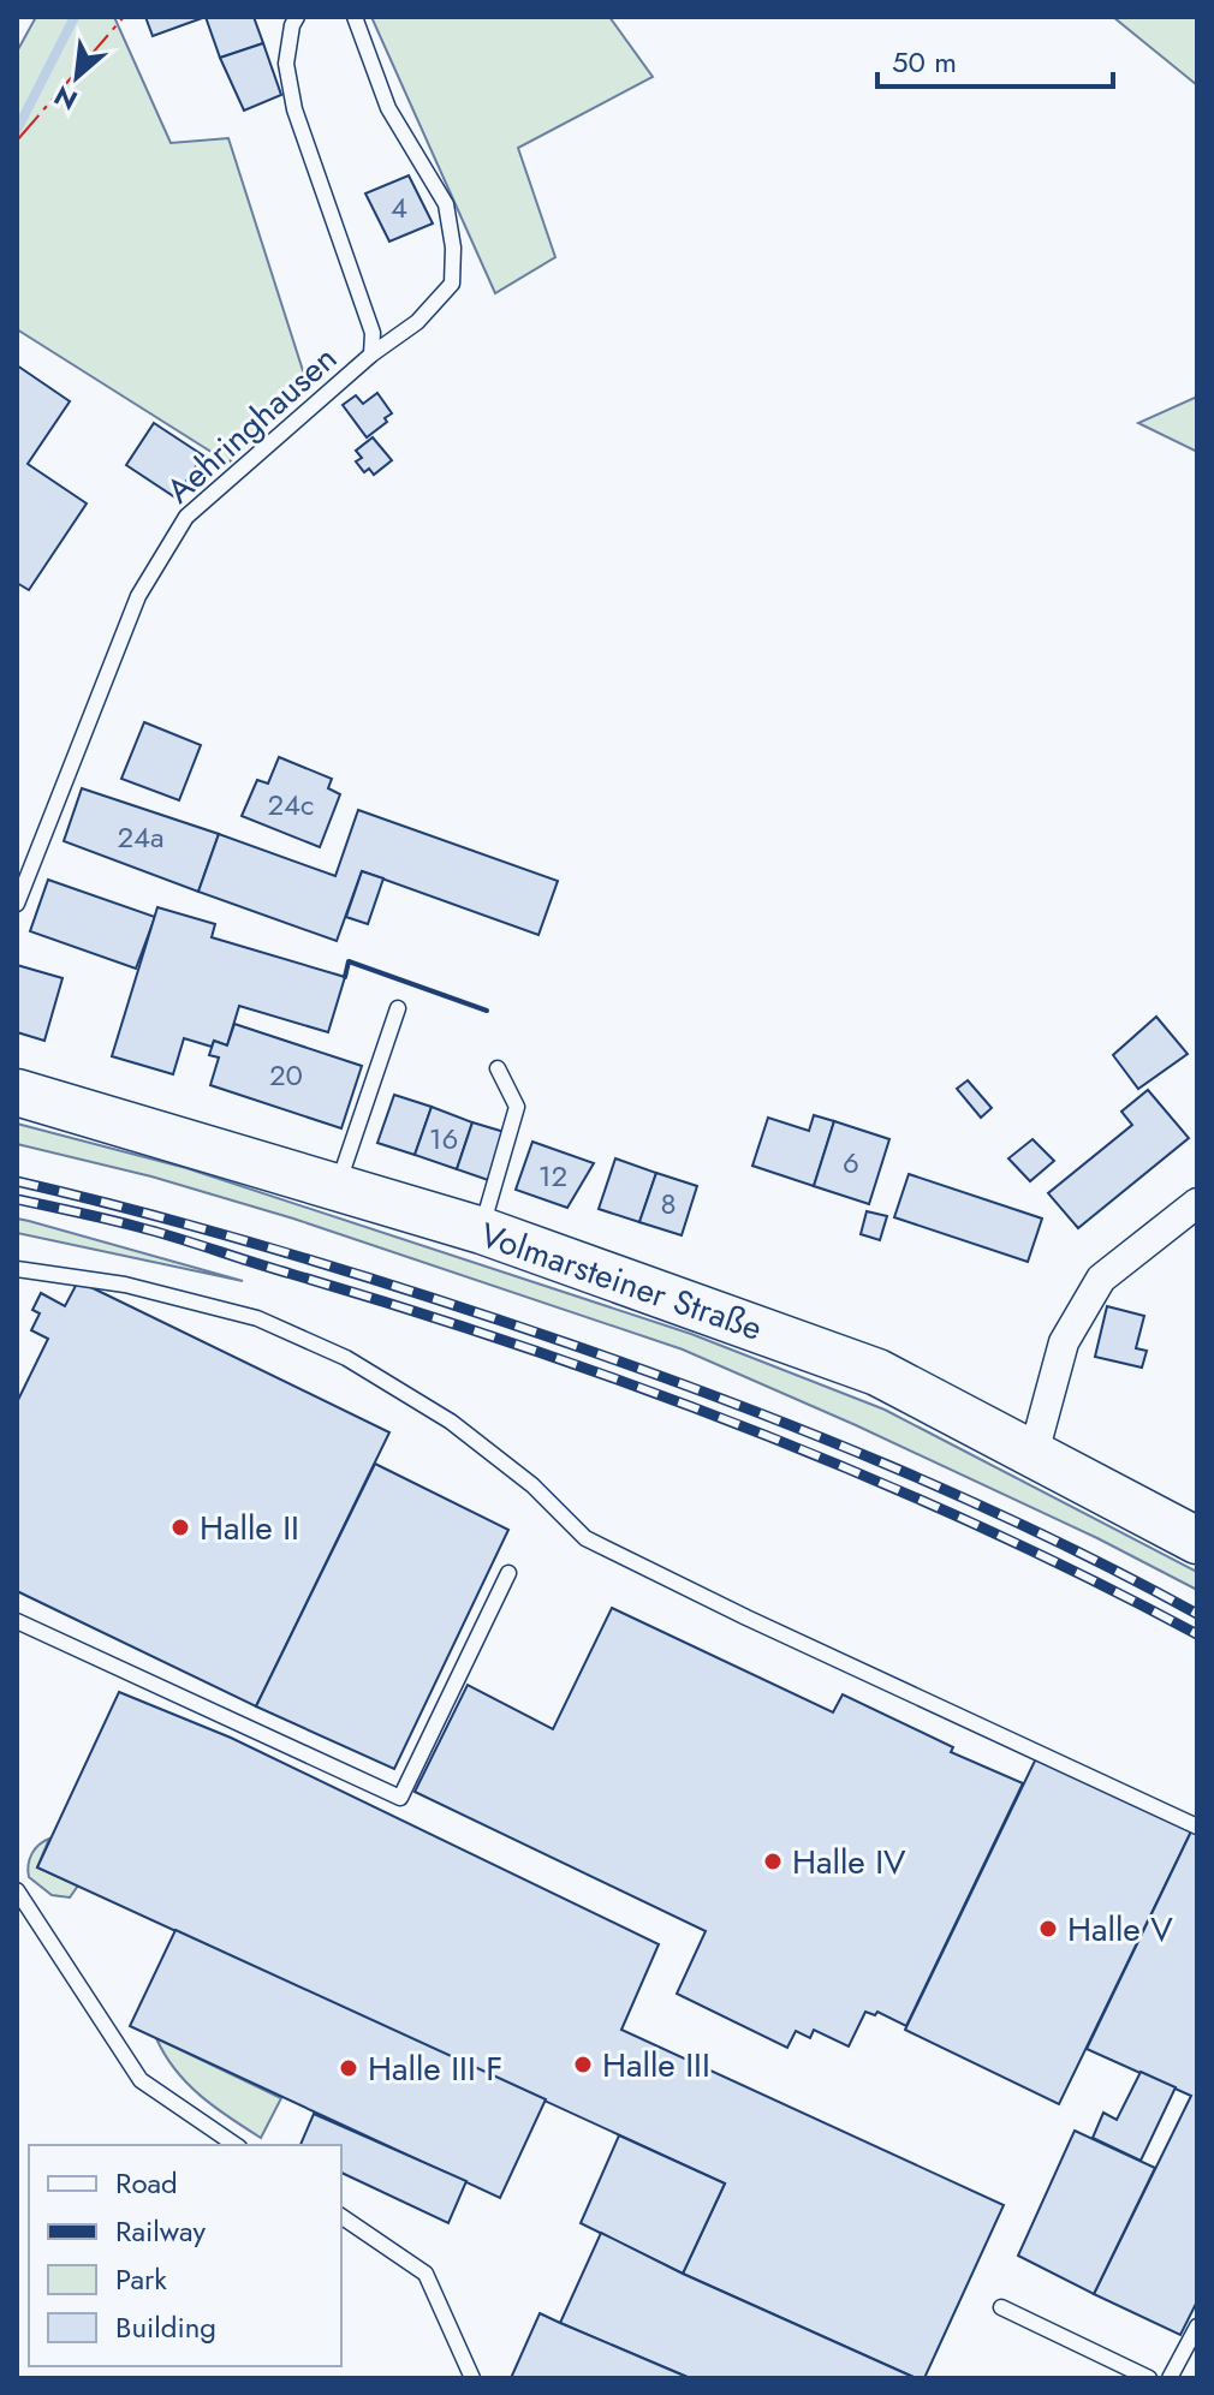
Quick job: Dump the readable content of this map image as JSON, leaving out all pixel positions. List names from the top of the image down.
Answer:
{
  "streets": {
    "main road": ["Volmarsteiner Straße"],
    "lane": ["Aehringhausen"]
  },
  "places": [
    "Halle II",
    "Halle IV",
    "Halle V",
    "Halle III",
    "Halle III F"
  ],
  "house_numbers": [
    "4",
    "24c",
    "24a",
    "20",
    "16",
    "6",
    "12",
    "8"
  ],
  "legend": [
    "Road",
    "Railway",
    "Park",
    "Building"
  ],
  "scale_bar": "50 m",
  "north": "bottom left"
}
